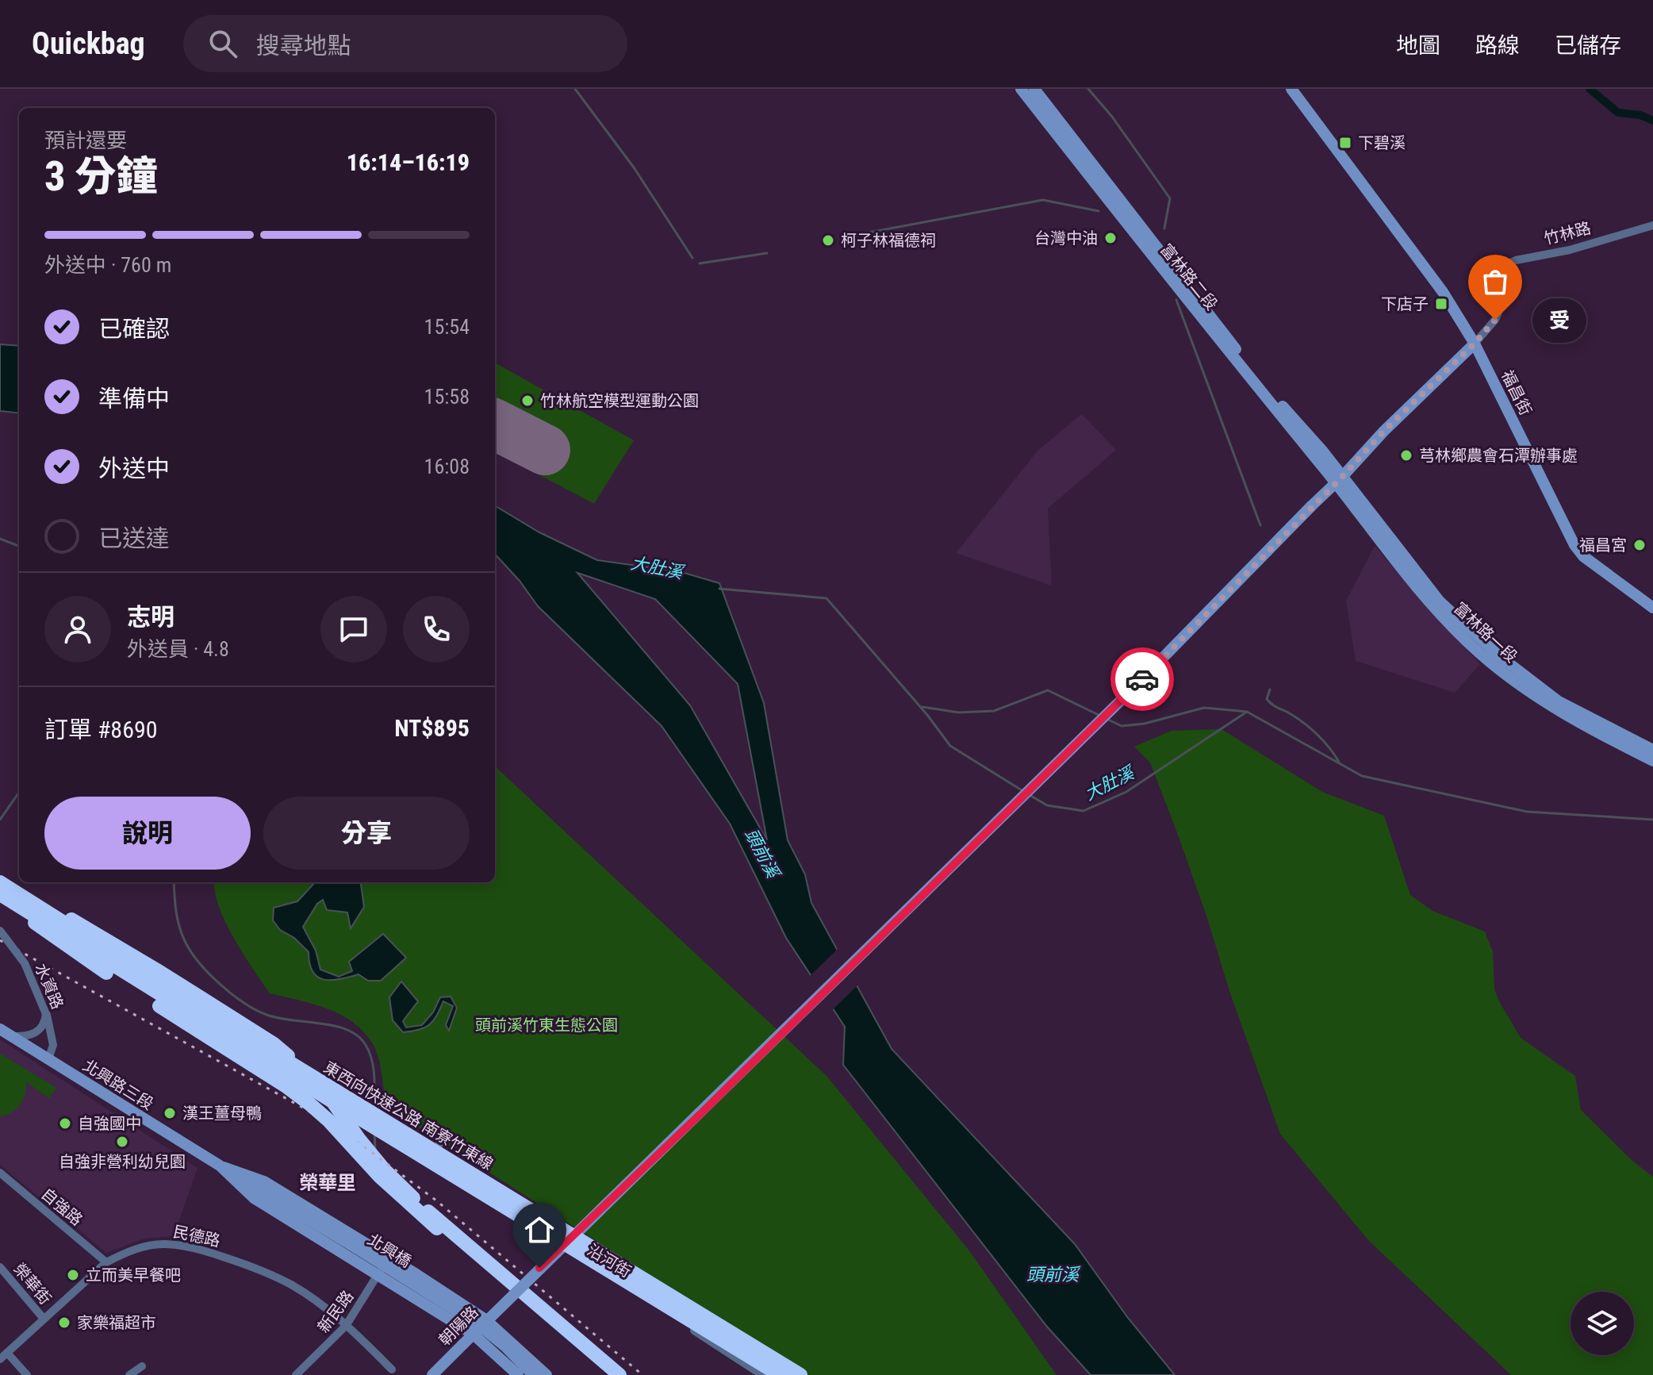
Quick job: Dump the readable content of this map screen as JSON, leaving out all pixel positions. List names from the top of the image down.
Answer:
{
  "streets": {
    "highway": ["東西向快速公路 南寮竹東線"],
    "main road": [
      "竹林路",
      "富林路二段",
      "福昌街",
      "富林路一段",
      "北興路三段",
      "北興橋",
      "朝陽路"
    ],
    "street": [
      "水資路",
      "自強路",
      "民德路",
      "沿河街",
      "榮華街",
      "新民路"
    ]
  },
  "crossings": [
    ["竹林路", "富林路二段"],
    ["竹林路", "福昌街"],
    ["竹林路", "富林路一段"],
    ["竹林路", "朝陽路"],
    ["富林路二段", "富林路一段"],
    ["水資路", "北興路三段"],
    ["北興路三段", "北興橋"],
    ["北興路三段", "新民路"],
    ["北興路三段", "朝陽路"],
    ["自強路", "民德路"],
    ["民德路", "榮華街"],
    ["民德路", "新民路"],
    ["北興橋", "朝陽路"]
  ],
  "districts": ["榮華里"],
  "water": ["大肚溪", "頭前溪"],
  "parks": ["頭前溪竹東生態公園"],
  "places": {
    "transit": ["下碧溪", "下店子"],
    "other": [
      "台灣中油",
      "柯子林福德祠",
      "受",
      "竹林航空模型運動公園",
      "芎林鄉農會石潭辦事處",
      "福昌宮",
      "漢王薑母鴨",
      "自強國中",
      "自強非營利幼兒園",
      "立而美早餐吧",
      "家樂福超市"
    ]
  },
  "page": {
    "header": "Quickbag",
    "search": "搜尋地點",
    "nav": ["地圖", "路線", "已儲存"],
    "heading": ["3 分鐘", "預計還要", "16:14–16:19"],
    "panel": [
      "志明",
      "外送員 · 4.8",
      "訂單 #8690",
      "NT$895"
    ],
    "bar": "外送中 · 760 m",
    "list": [
      ["已確認", "15:54"],
      ["準備中", "15:58"],
      ["外送中", "16:08"],
      "已送達"
    ],
    "bubble": "受",
    "buttons": ["說明", "分享"]
  }
}
